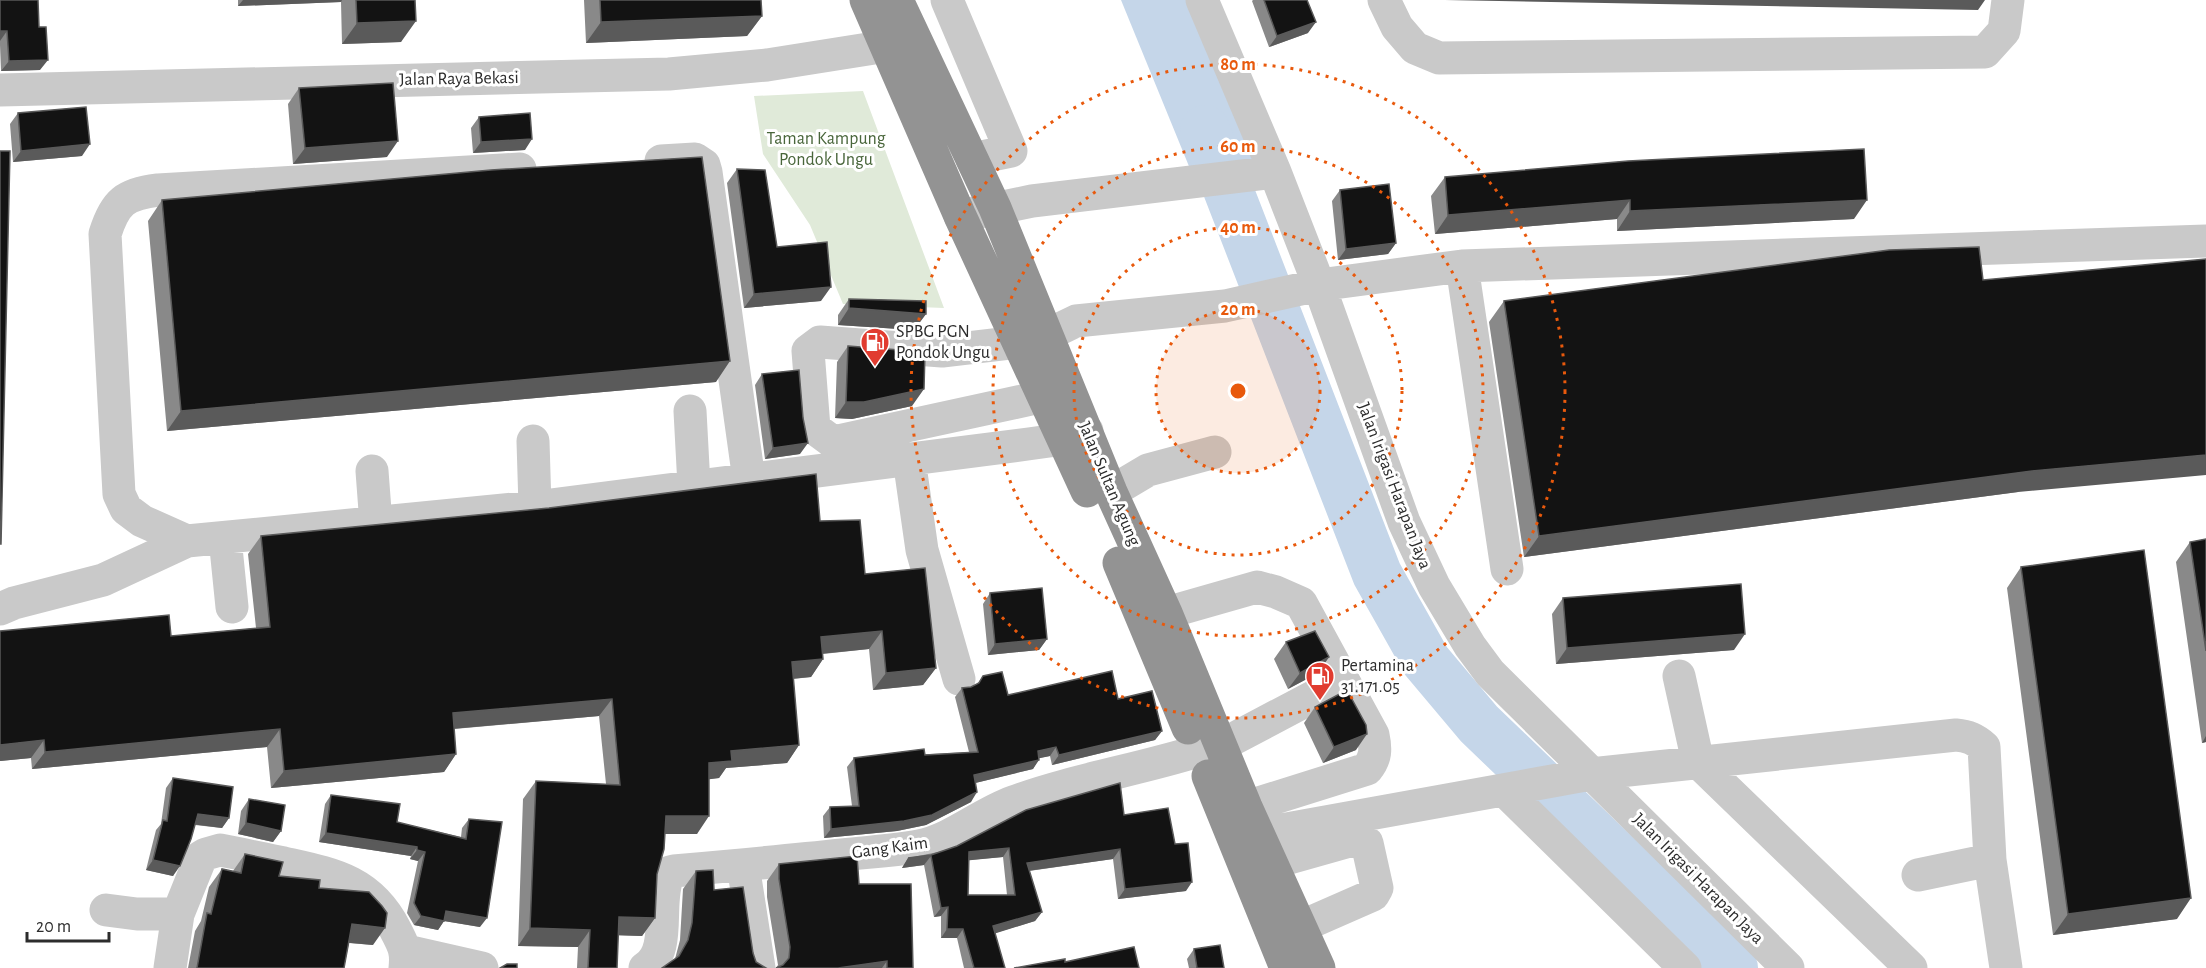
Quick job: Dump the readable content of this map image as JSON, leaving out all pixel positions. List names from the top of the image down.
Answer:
{
  "streets": {
    "highway": ["Jalan Sultan Agung"],
    "street": ["Jalan Raya Bekasi", "Jalan Irigasi Harapan Jaya", "Gang Kaim"]
  },
  "crossings": [
    ["Jalan Raya Bekasi", "Jalan Sultan Agung"],
    ["Jalan Sultan Agung", "Gang Kaim"]
  ],
  "parks": ["Taman Kampung Pondok Ungu"],
  "places": {
    "fuel station": ["SPBG PGN Pondok Ungu", "Pertamina 31.171.05"]
  },
  "scale_bar": "20 m",
  "rings": [
    "80 m",
    "60 m",
    "40 m",
    "20 m"
  ]
}
